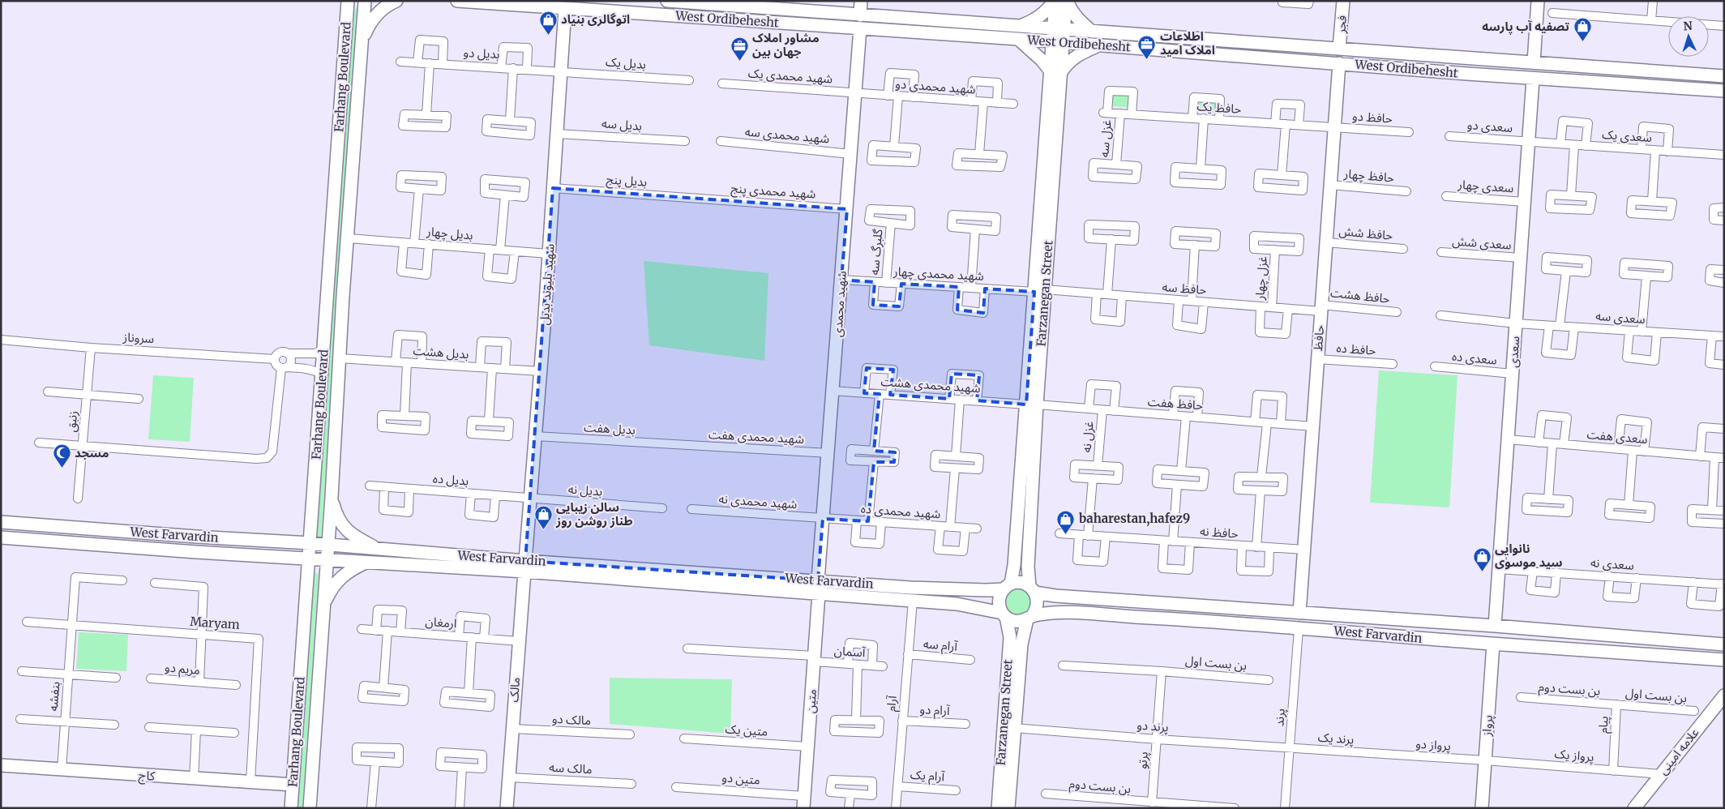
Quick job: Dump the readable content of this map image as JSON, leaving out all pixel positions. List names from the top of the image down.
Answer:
{
  "streets": {
    "main road": [
      "West Ordibehesht",
      "فجر",
      "Farhang Boulevard",
      "شهید بلیوند بدیل",
      "Farzanegan Street",
      "شهید محمدی",
      "حافظ",
      "سعدی",
      "West Farvardin",
      "مالک",
      "متین",
      "پرواز",
      "علامه امینی",
      "کاج"
    ],
    "street": [
      "بدیل دو",
      "بدیل یک",
      "شهید محمدی یک",
      "شهید محمدی دو",
      "حافظ یک",
      "حافظ دو",
      "بدیل سه",
      "سعدی دو",
      "شهید محمدی سه",
      "سعدی یک",
      "غزل سه",
      "حافظ چهار",
      "بدیل پنج",
      "سعدی چهار",
      "شهید محمدی پنج",
      "بدیل چهار",
      "حافظ شش",
      "سعدی شش",
      "گلبرگ سه",
      "شهید محمدی چهار",
      "غزل چهار",
      "حافظ سه",
      "حافظ هشت",
      "سعدی سه",
      "سروناز",
      "حافظ ده",
      "بدیل هشت",
      "سعدی ده",
      "شهید محمدی هشت",
      "حافظ هفت",
      "زنبق",
      "بدیل هفت",
      "شهید محمدی هفت",
      "غزل نه",
      "سعدی هفت",
      "بدیل ده",
      "بدیل نه",
      "شهید محمدی نه",
      "شهید محمدی ده",
      "حافظ نه",
      "سعدی نه",
      "ارمغان",
      "Maryam",
      "آرام سه",
      "آسمان",
      "بن بست اول",
      "مریم دو",
      "بن بست دوم",
      "بنفشه",
      "آرام",
      "آرام دو",
      "پرند",
      "مالک دو",
      "پیام",
      "پرند دو",
      "متین یک",
      "پرند یک",
      "پرواز دو",
      "پرواز یک",
      "پرتو",
      "مالک سه",
      "آرام یک",
      "متین دو"
    ]
  },
  "crossings": [
    ["West Ordibehesht", "فجر"],
    ["West Ordibehesht", "شهید بلیوند بدیل"],
    ["West Ordibehesht", "Farzanegan Street"],
    ["West Ordibehesht", "شهید محمدی"],
    ["West Ordibehesht", "حافظ"],
    ["West Ordibehesht", "سعدی"],
    ["بدیل دو", "بدیل یک"],
    ["بدیل دو", "شهید بلیوند بدیل"],
    ["بدیل یک", "شهید بلیوند بدیل"],
    ["شهید محمدی یک", "شهید محمدی دو"],
    ["شهید محمدی یک", "شهید محمدی"],
    ["Farhang Boulevard", "بدیل چهار"],
    ["Farhang Boulevard", "بدیل هشت"],
    ["Farhang Boulevard", "West Farvardin"],
    ["Farhang Boulevard", "کاج"],
    ["شهید محمدی دو", "شهید محمدی"],
    ["حافظ یک", "حافظ دو"],
    ["حافظ یک", "غزل سه"],
    ["حافظ یک", "حافظ"],
    ["حافظ دو", "حافظ"],
    ["بدیل سه", "شهید بلیوند بدیل"],
    ["سعدی دو", "سعدی یک"],
    ["سعدی دو", "سعدی"],
    ["شهید محمدی سه", "شهید محمدی"],
    ["سعدی یک", "سعدی"],
    ["حافظ چهار", "حافظ"],
    ["بدیل پنج", "شهید محمدی پنج"],
    ["بدیل پنج", "شهید بلیوند بدیل"],
    ["سعدی چهار", "سعدی"],
    ["شهید محمدی پنج", "شهید محمدی"],
    ["بدیل چهار", "شهید بلیوند بدیل"],
    ["حافظ شش", "حافظ"],
    ["سعدی شش", "سعدی"],
    ["گلبرگ سه", "شهید محمدی چهار"],
    ["شهید محمدی چهار", "حافظ سه"],
    ["شهید محمدی چهار", "Farzanegan Street"],
    ["شهید محمدی چهار", "شهید محمدی"],
    ["غزل چهار", "حافظ سه"],
    ["شهید بلیوند بدیل", "بدیل هشت"],
    ["شهید بلیوند بدیل", "بدیل هفت"],
    ["شهید بلیوند بدیل", "بدیل ده"],
    ["شهید بلیوند بدیل", "بدیل نه"],
    ["شهید بلیوند بدیل", "West Farvardin"],
    ["شهید بلیوند بدیل", "مالک"],
    ["حافظ سه", "Farzanegan Street"],
    ["حافظ سه", "حافظ هشت"],
    ["حافظ سه", "حافظ"],
    ["Farzanegan Street", "شهید محمدی هشت"],
    ["Farzanegan Street", "حافظ هفت"],
    ["Farzanegan Street", "West Farvardin"],
    ["Farzanegan Street", "پرند دو"],
    ["حافظ هشت", "حافظ"],
    ["شهید محمدی", "شهید محمدی هشت"],
    ["شهید محمدی", "شهید محمدی هفت"],
    ["شهید محمدی", "شهید محمدی نه"],
    ["شهید محمدی", "شهید محمدی ده"],
    ["شهید محمدی", "West Farvardin"],
    ["سعدی سه", "سعدی"],
    ["سروناز", "زنبق"],
    ["حافظ", "حافظ ده"],
    ["حافظ", "حافظ هفت"],
    ["حافظ", "حافظ نه"],
    ["حافظ", "West Farvardin"],
    ["سعدی", "سعدی ده"],
    ["سعدی", "سعدی هفت"],
    ["سعدی", "West Farvardin"],
    ["سعدی", "سعدی نه"],
    ["شهید محمدی هشت", "حافظ هفت"],
    ["حافظ هفت", "غزل نه"],
    ["بدیل هفت", "شهید محمدی هفت"],
    ["بدیل ده", "بدیل نه"],
    ["شهید محمدی نه", "شهید محمدی ده"],
    ["West Farvardin", "مالک"],
    ["West Farvardin", "متین"],
    ["West Farvardin", "آرام"],
    ["West Farvardin", "پرند"],
    ["West Farvardin", "پرواز"],
    ["ارمغان", "مالک"],
    ["Maryam", "مریم دو"],
    ["Maryam", "بنفشه"],
    ["Maryam", "کاج"],
    ["آرام سه", "آرام"],
    ["آسمان", "متین"],
    ["بن بست اول", "بن بست دوم"],
    ["بن بست اول", "پیام"],
    ["بن بست اول", "پرتو"],
    ["بن بست دوم", "پیام"],
    ["بن بست دوم", "پرتو"],
    ["مالک", "مالک دو"],
    ["مالک", "مالک سه"],
    ["بنفشه", "کاج"],
    ["متین", "متین یک"],
    ["متین", "متین دو"],
    ["آرام", "آرام دو"],
    ["آرام", "آرام یک"],
    ["پرند", "پرند دو"],
    ["پرند", "پرند یک"],
    ["پیام", "پرواز یک"],
    ["پرواز", "پرواز دو"],
    ["پرواز", "پرواز یک"],
    ["پرند دو", "پرند یک"],
    ["پرند دو", "پرتو"],
    ["پرند یک", "پرواز دو"],
    ["پرواز دو", "پرواز یک"],
    ["علامه امینی", "پرواز یک"]
  ],
  "places": {
    "shop": [
      "اتوگالری بنیاد",
      "تصفیه آب پارسه",
      "سالن زیبایی طناز روشن روز",
      "baharestan,hafez9",
      "نانوایی سید موسوی"
    ],
    "office": ["اطلاعات املاک امید", "مشاور املاک جهان بین"],
    "mosque": ["مسجد"]
  },
  "north": "top"
}
